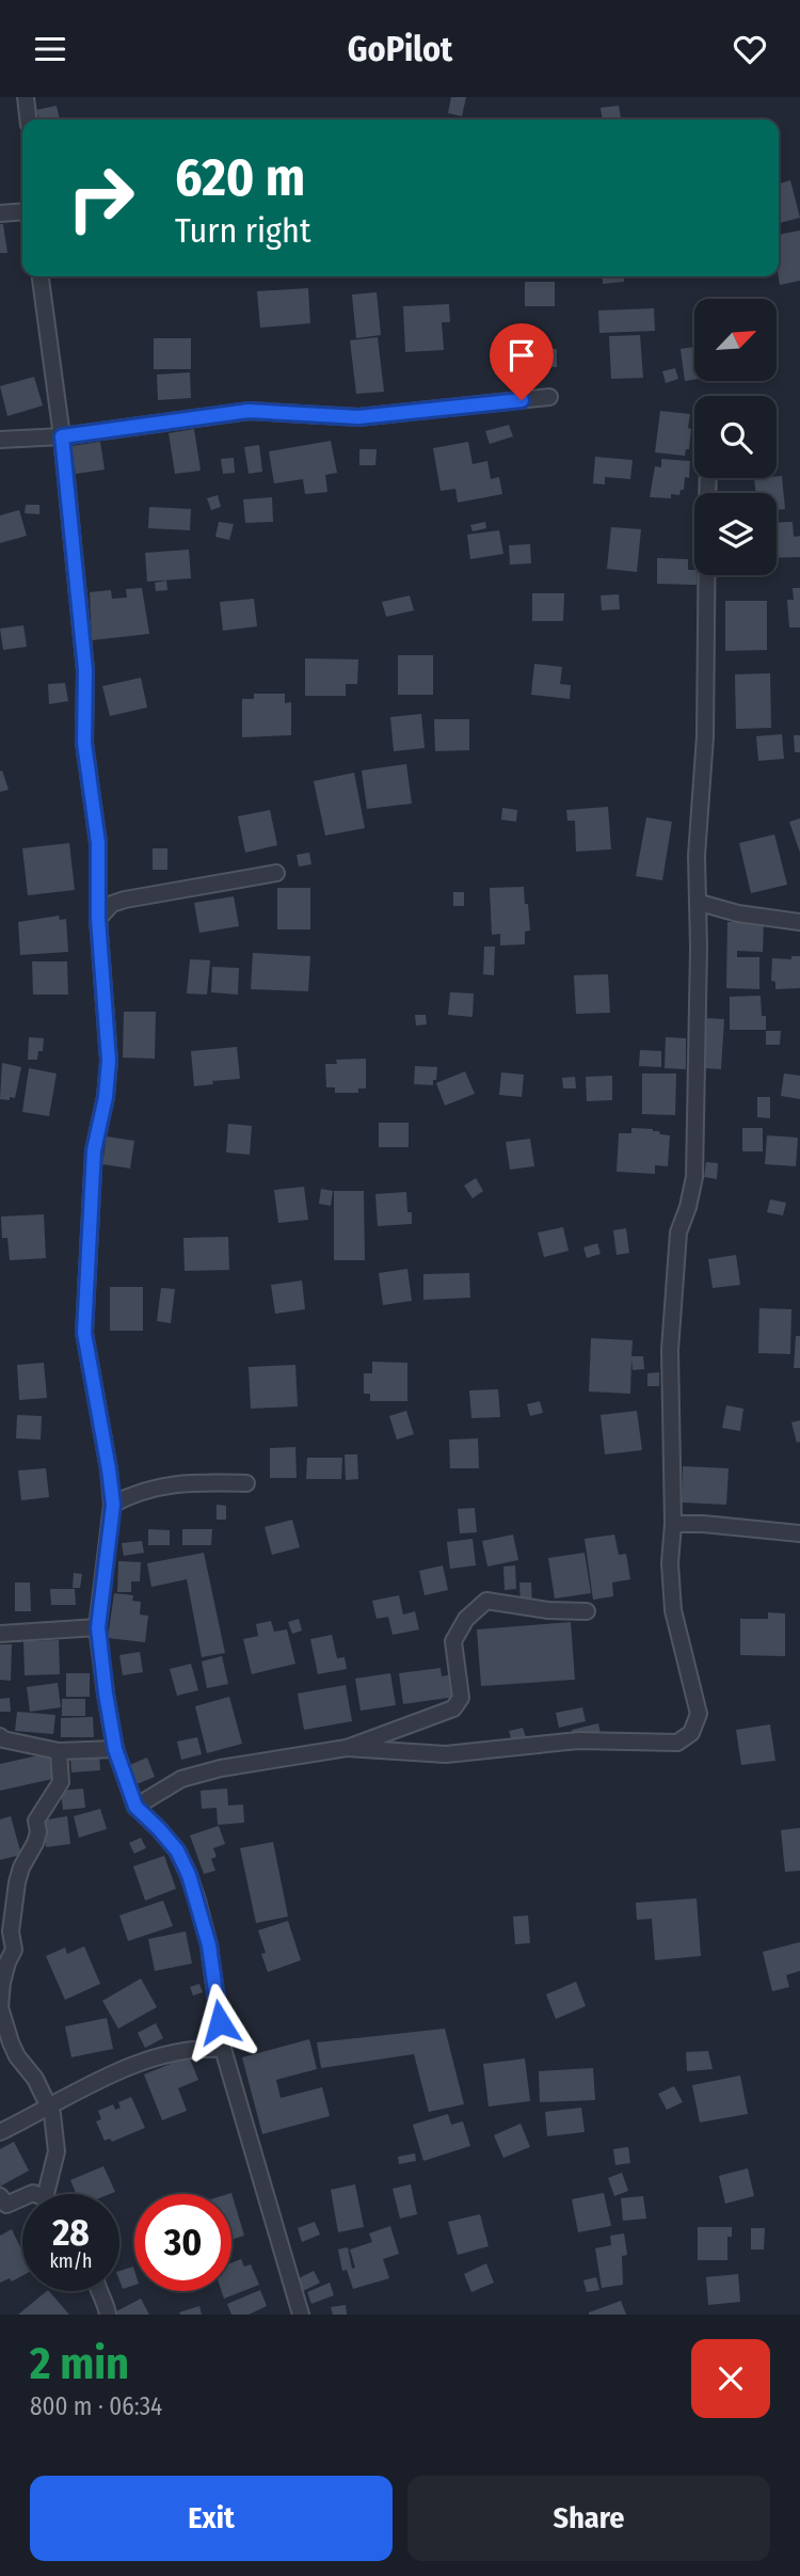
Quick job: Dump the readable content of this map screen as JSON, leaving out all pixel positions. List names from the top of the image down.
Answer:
{
  "north": "top right",
  "page": {
    "header": "GoPilot",
    "turn": ["620 m", "Turn right"],
    "speed": "28 km/h",
    "limit": "30",
    "heading": ["2 min", "800 m · 06:34"],
    "buttons": ["Exit", "Share"]
  }
}
